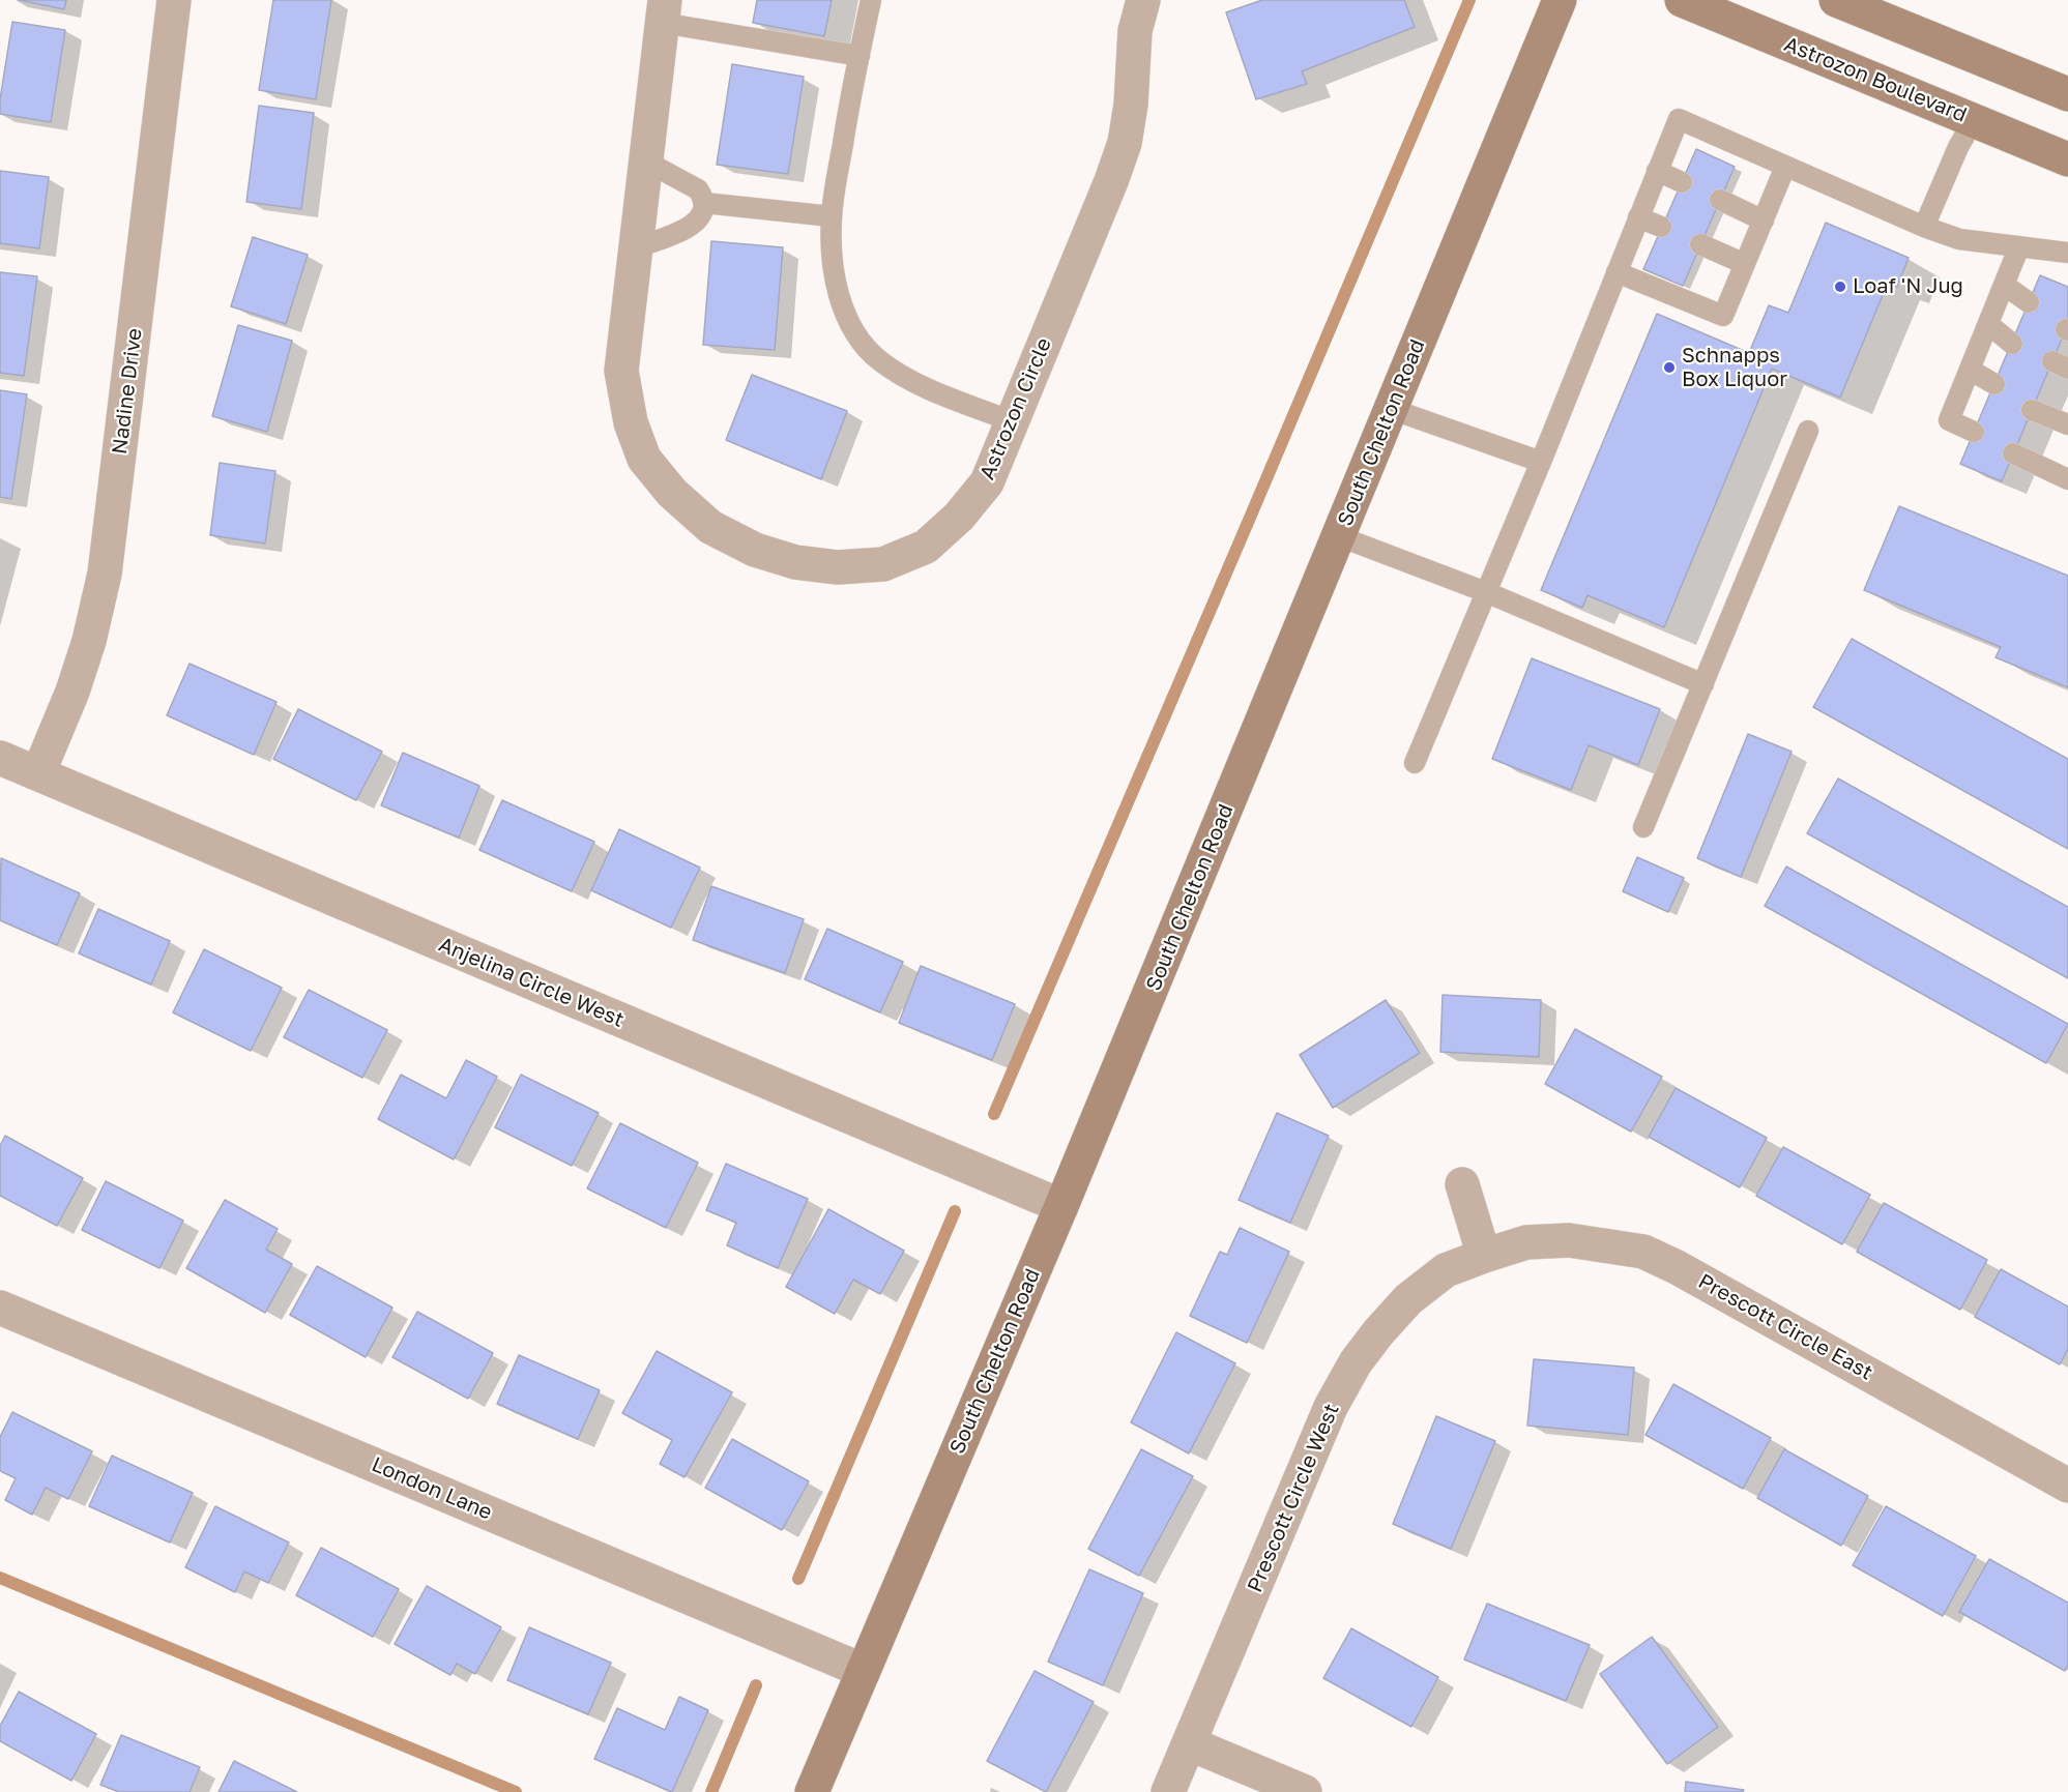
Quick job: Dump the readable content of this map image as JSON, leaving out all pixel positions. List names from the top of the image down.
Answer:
{
  "streets": {
    "main road": ["Astrozon Boulevard", "South Chelton Road"],
    "street": [
      "Nadine Drive",
      "Astrozon Circle",
      "Anjelina Circle West",
      "Prescott Circle East",
      "London Lane",
      "Prescott Circle West"
    ]
  },
  "crossings": [
    ["Nadine Drive", "Anjelina Circle West"],
    ["South Chelton Road", "Anjelina Circle West"],
    ["South Chelton Road", "London Lane"],
    ["Prescott Circle East", "Prescott Circle West"]
  ],
  "places": ["Loaf 'N Jug", "Schnapps Box Liquor"]
}
